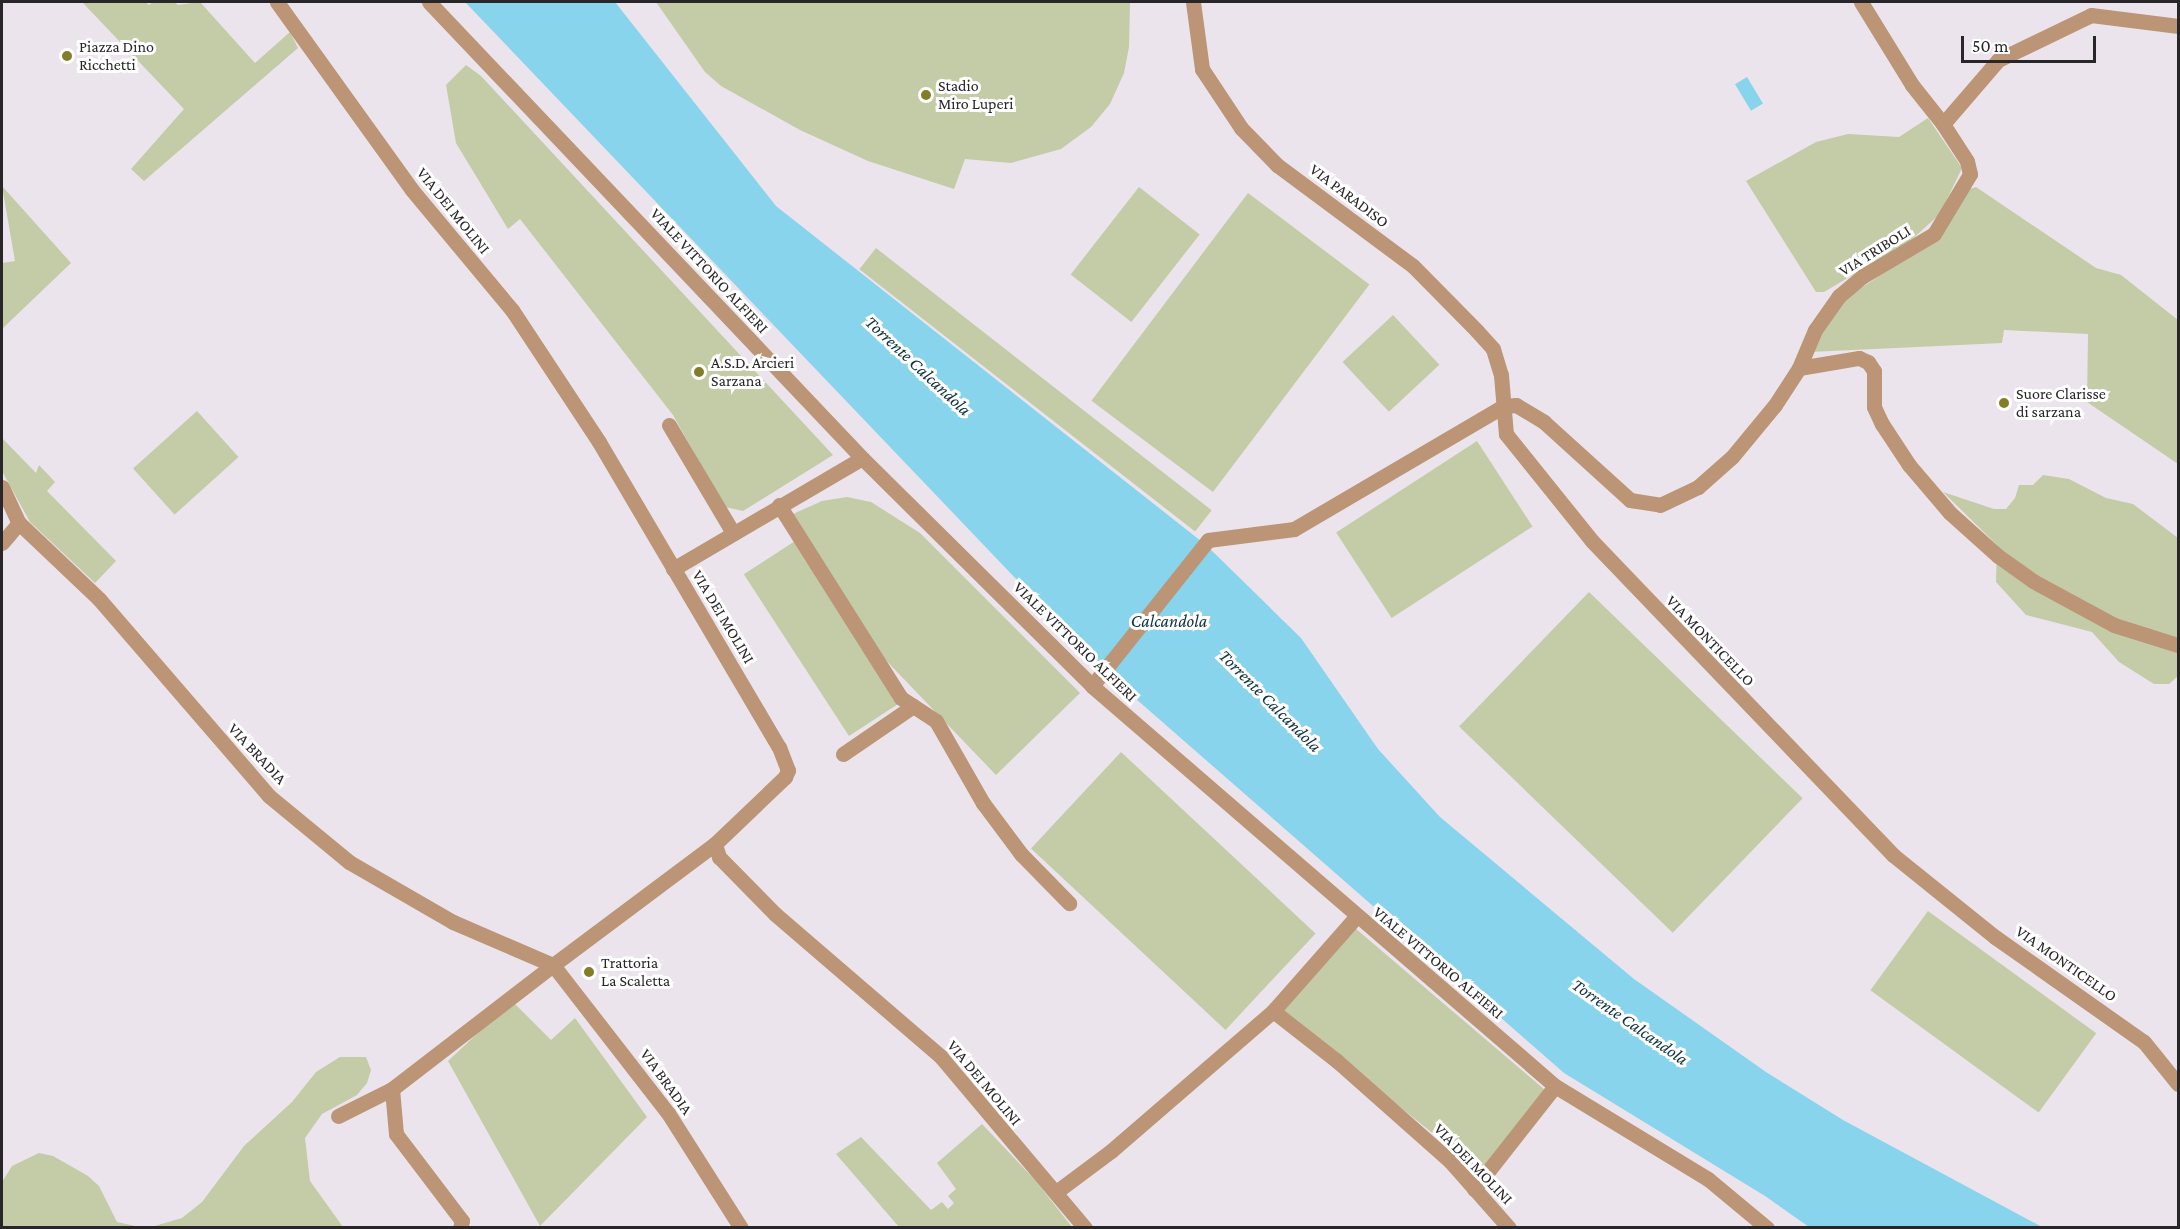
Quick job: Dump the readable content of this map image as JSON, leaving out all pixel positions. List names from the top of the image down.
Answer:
{
  "streets": {
    "street": [
      "VIA PARADISO",
      "VIA DEI MOLINI",
      "VIA TRIBOLI",
      "VIALE VITTORIO ALFIERI",
      "VIA MONTICELLO",
      "VIA BRADIA"
    ]
  },
  "crossings": [
    ["VIA PARADISO", "VIA MONTICELLO"]
  ],
  "water": ["Torrente Calcandola", "Calcandola"],
  "places": [
    "Piazza Dino Ricchetti",
    "Stadio Miro Luperi",
    "A.S.D. Arcieri Sarzana",
    "Suore Clarisse di sarzana",
    "Trattoria La Scaletta"
  ],
  "scale_bar": "50 m"
}
